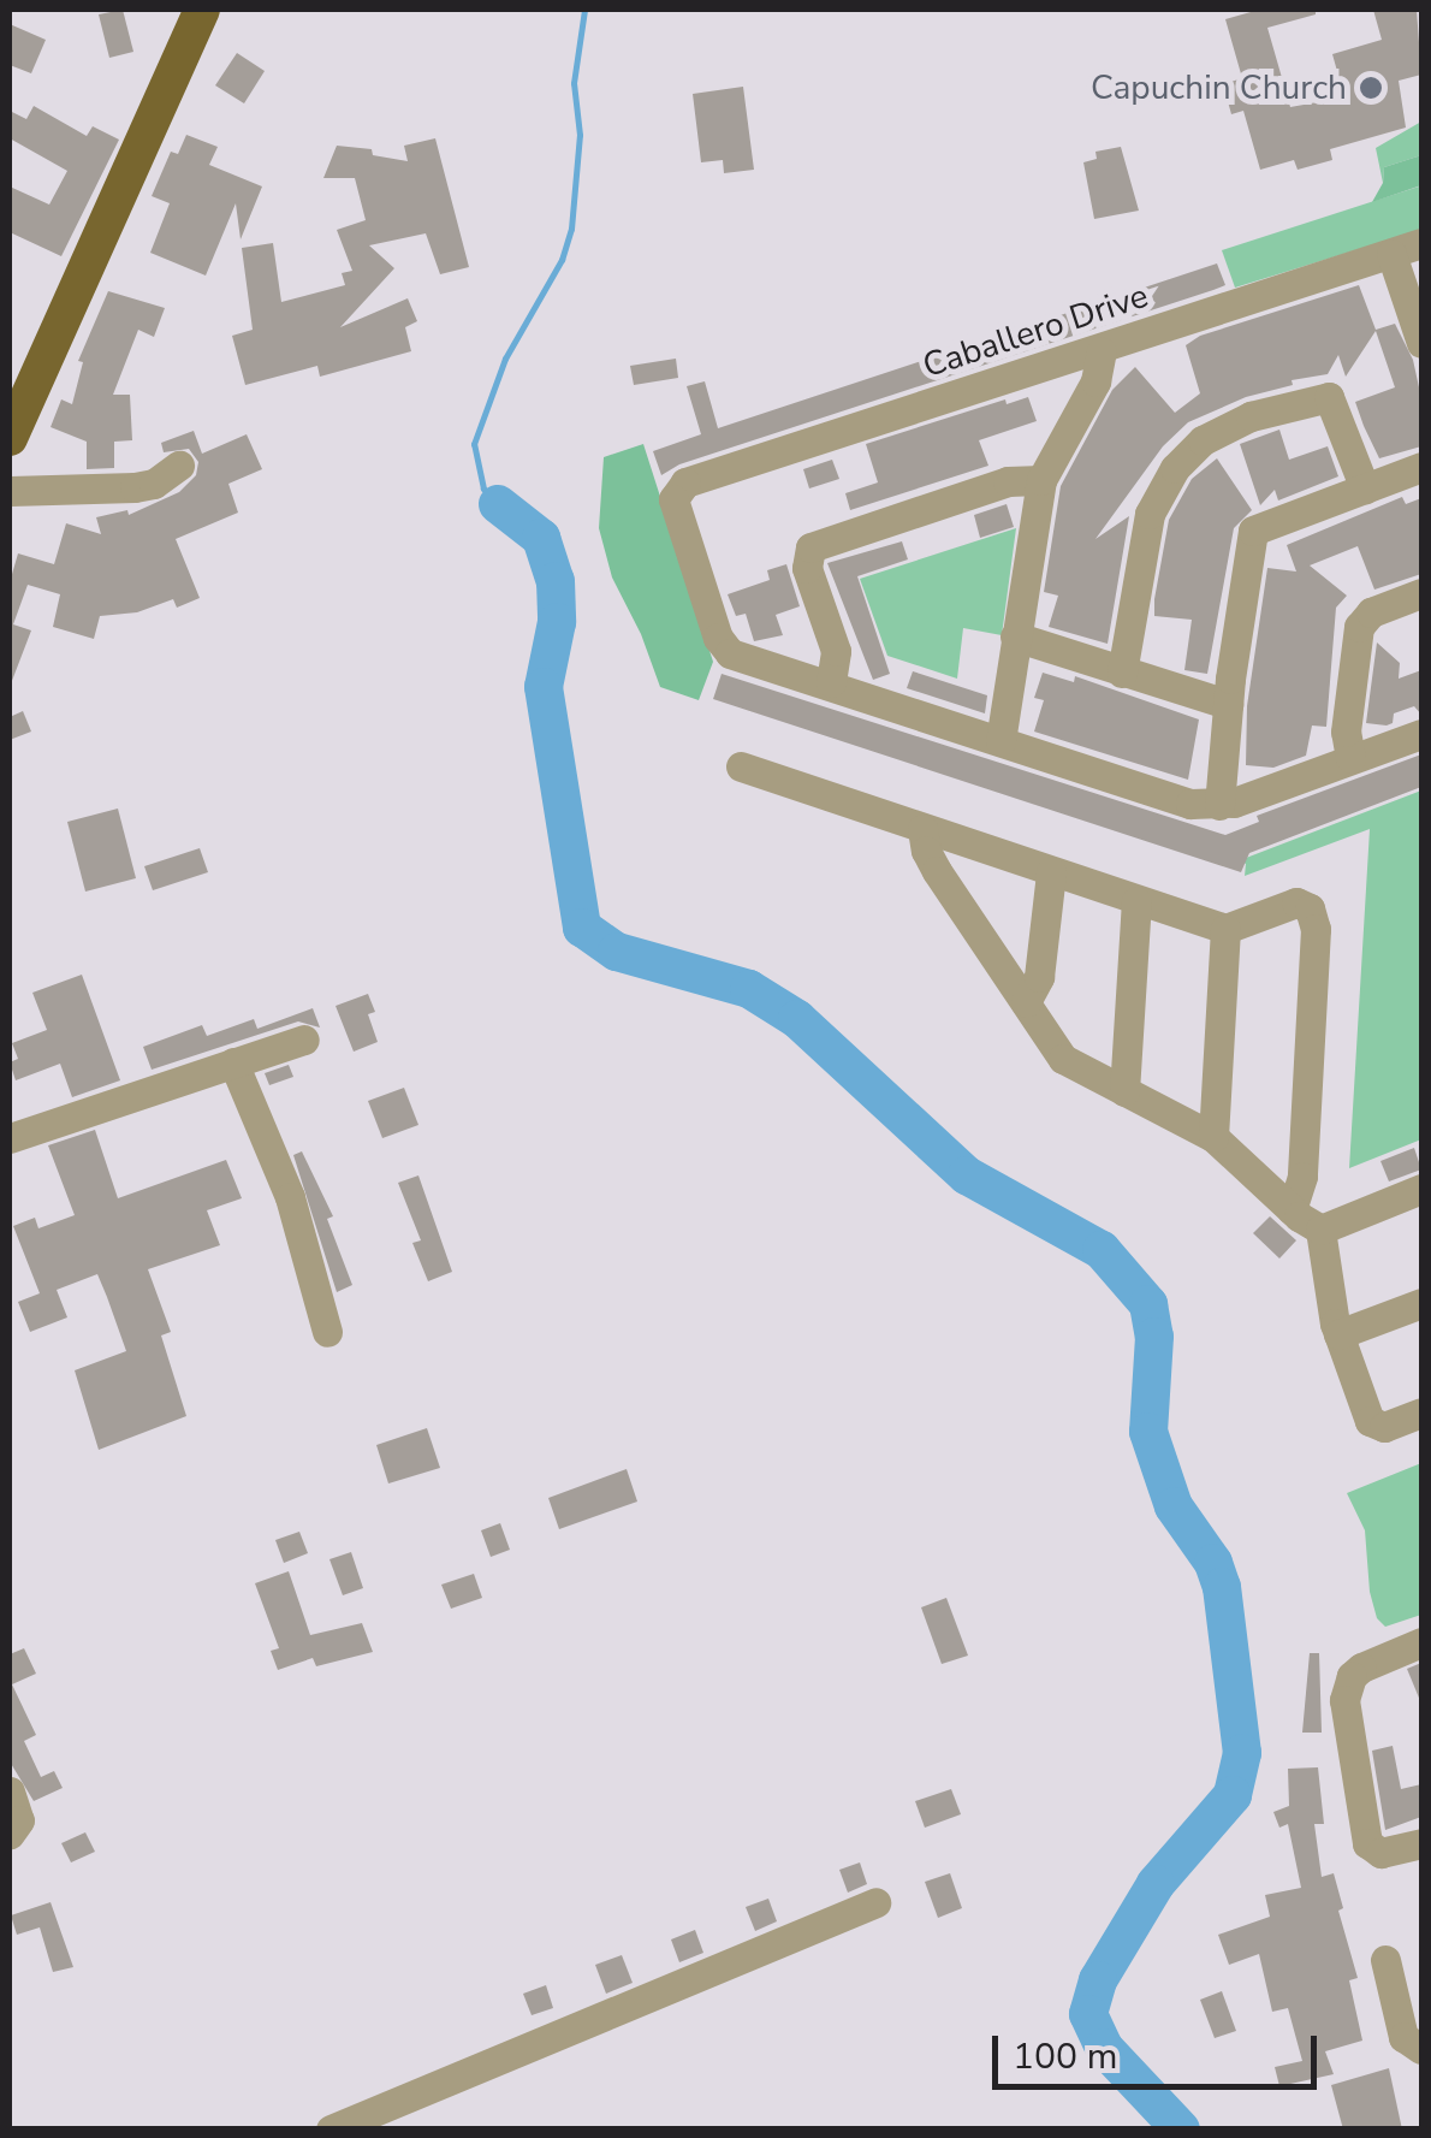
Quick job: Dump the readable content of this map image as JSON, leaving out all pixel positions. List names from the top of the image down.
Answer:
{
  "streets": {
    "street": ["Caballero Drive"]
  },
  "places": ["Capuchin Church"],
  "scale_bar": "100 m"
}
